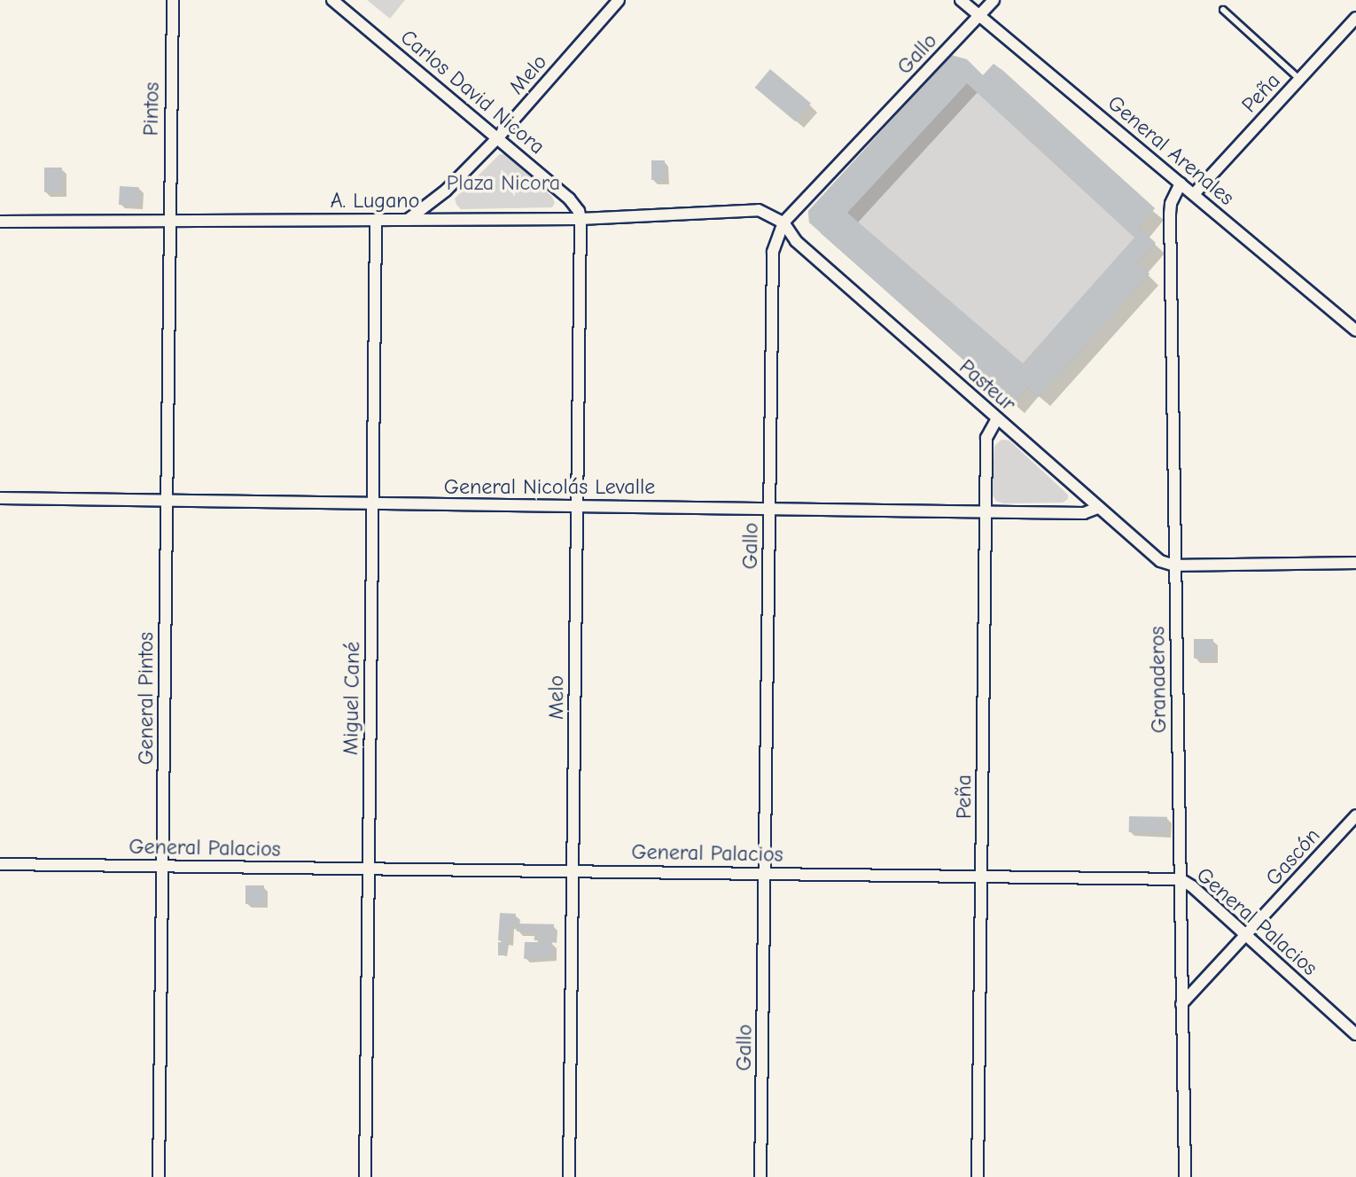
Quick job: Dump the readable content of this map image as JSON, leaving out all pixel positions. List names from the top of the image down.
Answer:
{
  "streets": {
    "street": [
      "Gallo",
      "Melo",
      "Carlos David Nicora",
      "Peña",
      "Pintos",
      "General Arenales",
      "A. Lugano",
      "Pasteur",
      "General Nicolás Levalle",
      "Granaderos",
      "General Pintos",
      "Miguel Cané",
      "General Palacios",
      "Gascón"
    ]
  },
  "crossings": [
    ["Gallo", "General Arenales"],
    ["Gallo", "A. Lugano"],
    ["Gallo", "Pasteur"],
    ["Gallo", "General Nicolás Levalle"],
    ["Gallo", "General Palacios"],
    ["Melo", "Carlos David Nicora"],
    ["Melo", "A. Lugano"],
    ["Melo", "General Nicolás Levalle"],
    ["Melo", "General Palacios"],
    ["Carlos David Nicora", "A. Lugano"],
    ["Peña", "General Arenales"],
    ["Peña", "Pasteur"],
    ["Peña", "General Nicolás Levalle"],
    ["Peña", "General Palacios"],
    ["Pintos", "A. Lugano"],
    ["Pintos", "General Pintos"],
    ["General Arenales", "Granaderos"],
    ["A. Lugano", "Pasteur"],
    ["A. Lugano", "General Pintos"],
    ["A. Lugano", "Miguel Cané"],
    ["Pasteur", "General Nicolás Levalle"],
    ["Pasteur", "Granaderos"],
    ["General Nicolás Levalle", "General Pintos"],
    ["General Nicolás Levalle", "Miguel Cané"],
    ["Granaderos", "General Palacios"],
    ["Granaderos", "Gascón"],
    ["General Pintos", "General Palacios"],
    ["Miguel Cané", "General Palacios"],
    ["General Palacios", "Gascón"]
  ],
  "parks": ["Plaza Nicora"]
}
